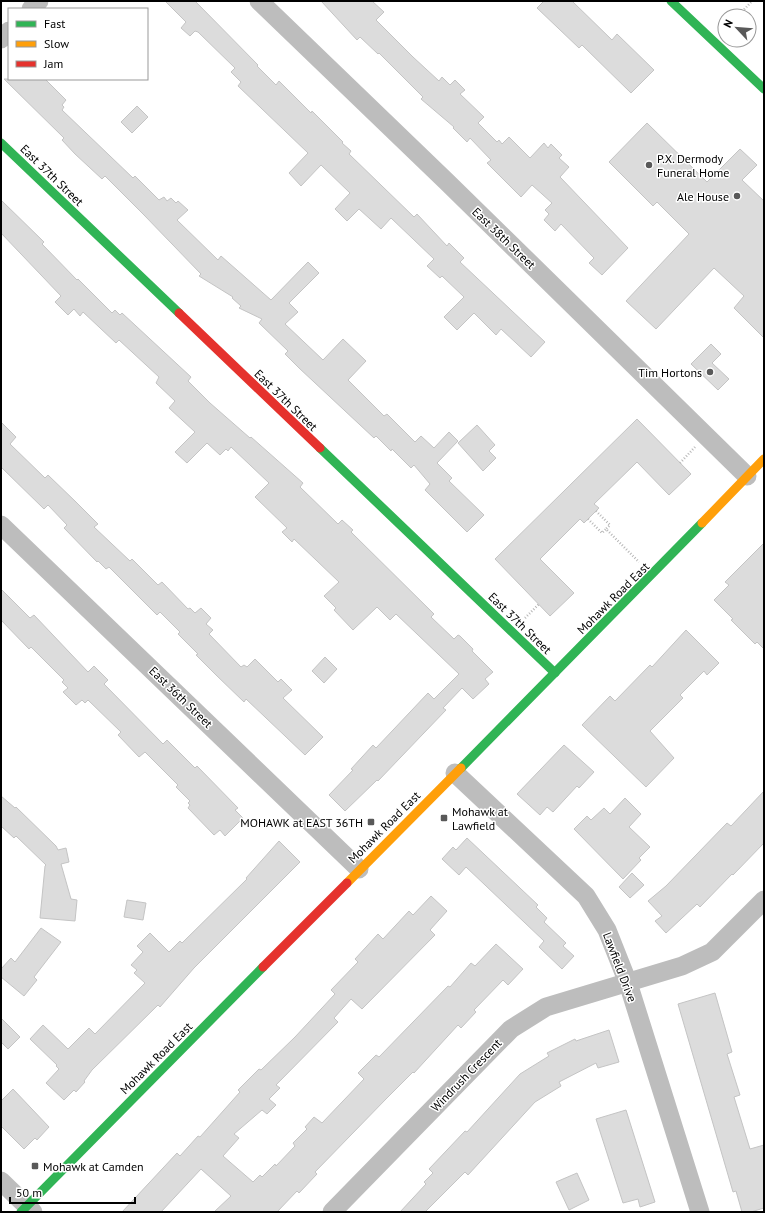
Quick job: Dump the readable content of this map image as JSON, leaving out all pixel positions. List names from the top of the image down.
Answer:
{
  "streets": {
    "main road": ["East 37th Street", "Mohawk Road East"],
    "street": [
      "East 38th Street",
      "East 36th Street",
      "Lawfield Drive",
      "Windrush Crescent"
    ]
  },
  "crossings": [
    ["East 37th Street", "Mohawk Road East"],
    ["East 38th Street", "Mohawk Road East"],
    ["Mohawk Road East", "East 36th Street"],
    ["Mohawk Road East", "Lawfield Drive"],
    ["Lawfield Drive", "Windrush Crescent"]
  ],
  "places": {
    "other": ["P.X. Dermody Funeral Home", "Ale House", "Tim Hortons"],
    "transit": ["Mohawk at Lawfield", "MOHAWK at EAST 36TH", "Mohawk at Camden"]
  },
  "legend": ["Fast", "Slow", "Jam"],
  "scale_bar": "50 m",
  "north": "top left"
}
